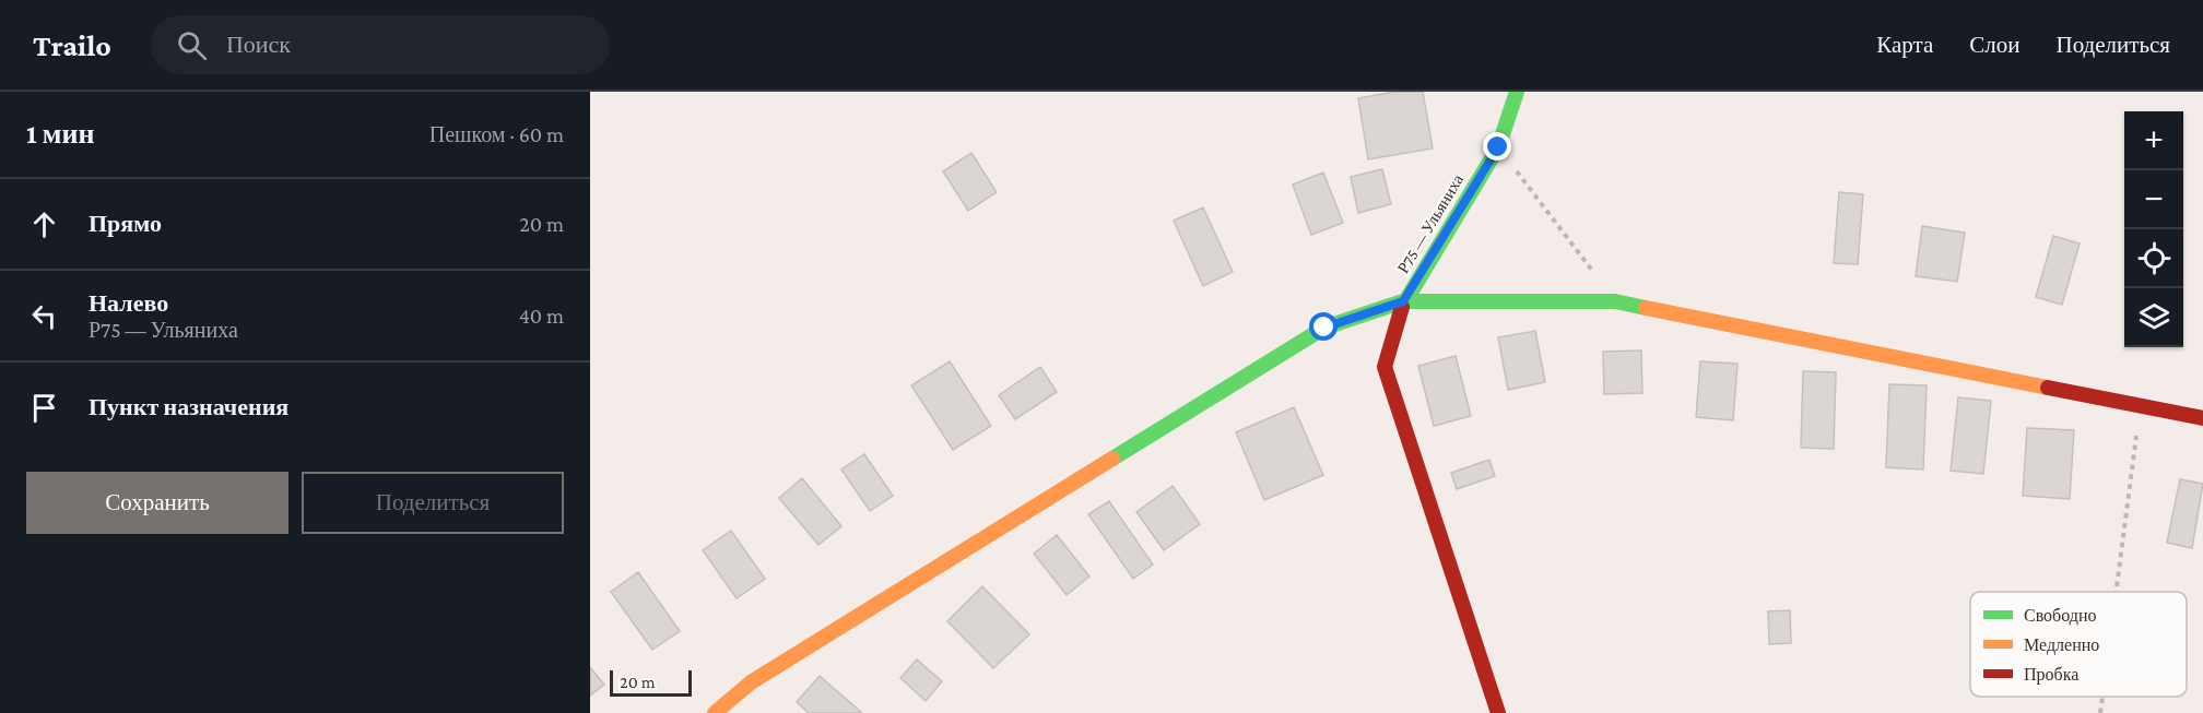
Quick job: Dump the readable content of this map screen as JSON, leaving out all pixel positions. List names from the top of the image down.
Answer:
{
  "streets": {
    "street": ["Р75 — Ульяниха"]
  },
  "legend": ["Свободно", "Медленно", "Пробка"],
  "scale_bar": "20 m",
  "page": {
    "header": "Trailo",
    "search": "Поиск",
    "nav": ["Карта", "Слои", "Поделиться"],
    "heading": ["1 мин", "Пешком · 60 m"],
    "map_buttons": ["+", "−"],
    "list": [
      ["Прямо", "20 m"],
      ["Налево", "Р75 — Ульяниха", "40 m"],
      "Пункт назначения"
    ],
    "buttons": ["Сохранить", "Поделиться"],
    "scale": "20 m"
  }
}
